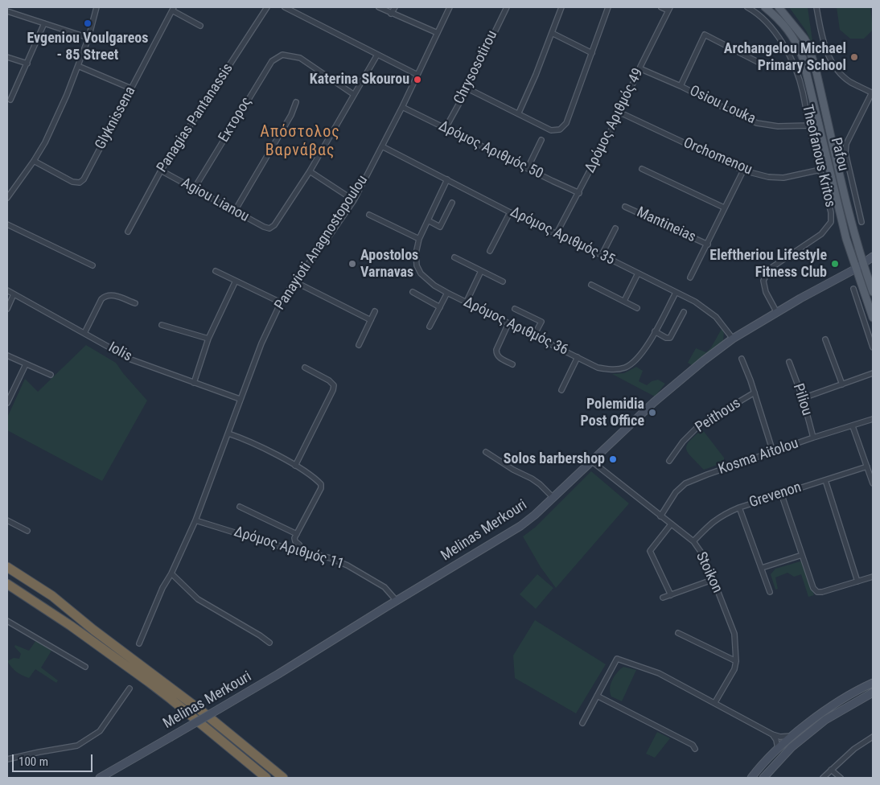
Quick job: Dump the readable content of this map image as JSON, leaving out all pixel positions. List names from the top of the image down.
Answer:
{
  "streets": {
    "main road": ["Pafou", "Melinas Merkouri"],
    "street": [
      "Chrysosotirou",
      "Osiou Louka",
      "Glyknissena",
      "Panagias Pantanassis",
      "Εκτορος",
      "Δρόμος Αριθμός 49",
      "Δρόμος Αριθμός 50",
      "Theofanous Kritos",
      "Orchomenou",
      "Agiou Lianou",
      "Mantineias",
      "Δρόμος Αριθμός 35",
      "Panayioti Anagnostopoulou",
      "Δρόμος Αριθμός 36",
      "Iolis",
      "Piliou",
      "Peithous",
      "Kosma Aitolou",
      "Grevenon",
      "Δρόμος Αριθμός 11",
      "Stoikon"
    ]
  },
  "crossings": [
    ["Chrysosotirou", "Δρόμος Αριθμός 50"],
    ["Osiou Louka", "Δρόμος Αριθμός 49"],
    ["Osiou Louka", "Theofanous Kritos"],
    ["Panagias Pantanassis", "Agiou Lianou"],
    ["Εκτορος", "Agiou Lianou"],
    ["Δρόμος Αριθμός 49", "Δρόμος Αριθμός 50"],
    ["Δρόμος Αριθμός 49", "Orchomenou"],
    ["Δρόμος Αριθμός 49", "Δρόμος Αριθμός 35"],
    ["Δρόμος Αριθμός 50", "Panayioti Anagnostopoulou"],
    ["Pafou", "Melinas Merkouri"],
    ["Theofanous Kritos", "Orchomenou"],
    ["Theofanous Kritos", "Melinas Merkouri"],
    ["Δρόμος Αριθμός 35", "Panayioti Anagnostopoulou"],
    ["Δρόμος Αριθμός 35", "Δρόμος Αριθμός 36"],
    ["Δρόμος Αριθμός 35", "Melinas Merkouri"],
    ["Panayioti Anagnostopoulou", "Iolis"],
    ["Panayioti Anagnostopoulou", "Δρόμος Αριθμός 11"],
    ["Piliou", "Kosma Aitolou"],
    ["Kosma Aitolou", "Stoikon"],
    ["Grevenon", "Stoikon"],
    ["Melinas Merkouri", "Δρόμος Αριθμός 11"],
    ["Melinas Merkouri", "Stoikon"]
  ],
  "districts": ["Απόστολος Βαρνάβας"],
  "places": [
    "Evgeniou Voulgareos - 85 Street",
    "Archangelou Michael Primary School",
    "Katerina Skourou",
    "Apostolos Varnavas",
    "Eleftheriou Lifestyle Fitness Club",
    "Polemidia Post Office",
    "Solos barbershop"
  ],
  "scale_bar": "100 m"
}
